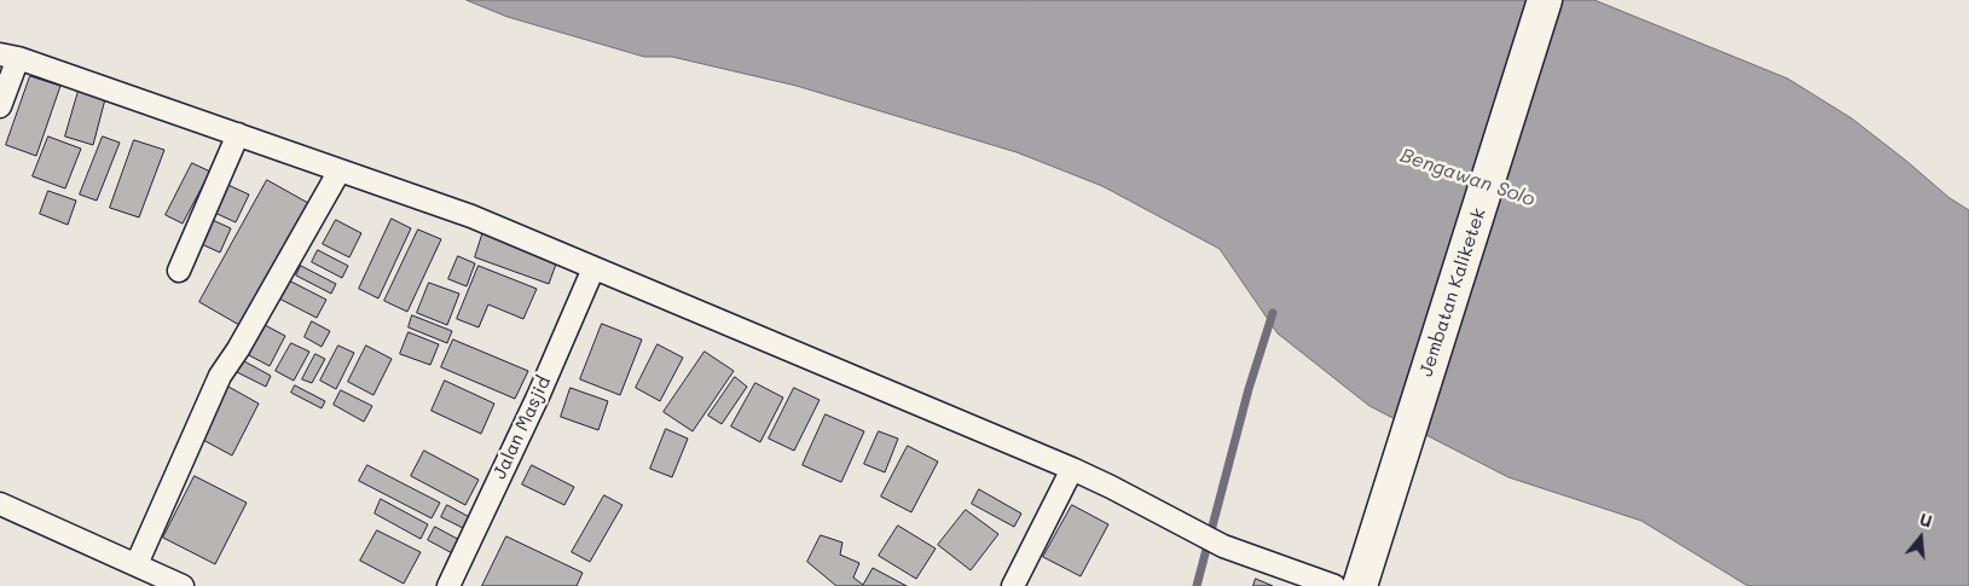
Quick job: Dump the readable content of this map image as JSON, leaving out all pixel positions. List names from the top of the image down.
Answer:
{
  "streets": {
    "main road": ["Jembatan Kaliketek"],
    "street": ["Jalan Masjid"]
  },
  "water": ["Bengawan Solo"],
  "north": "top"
}
